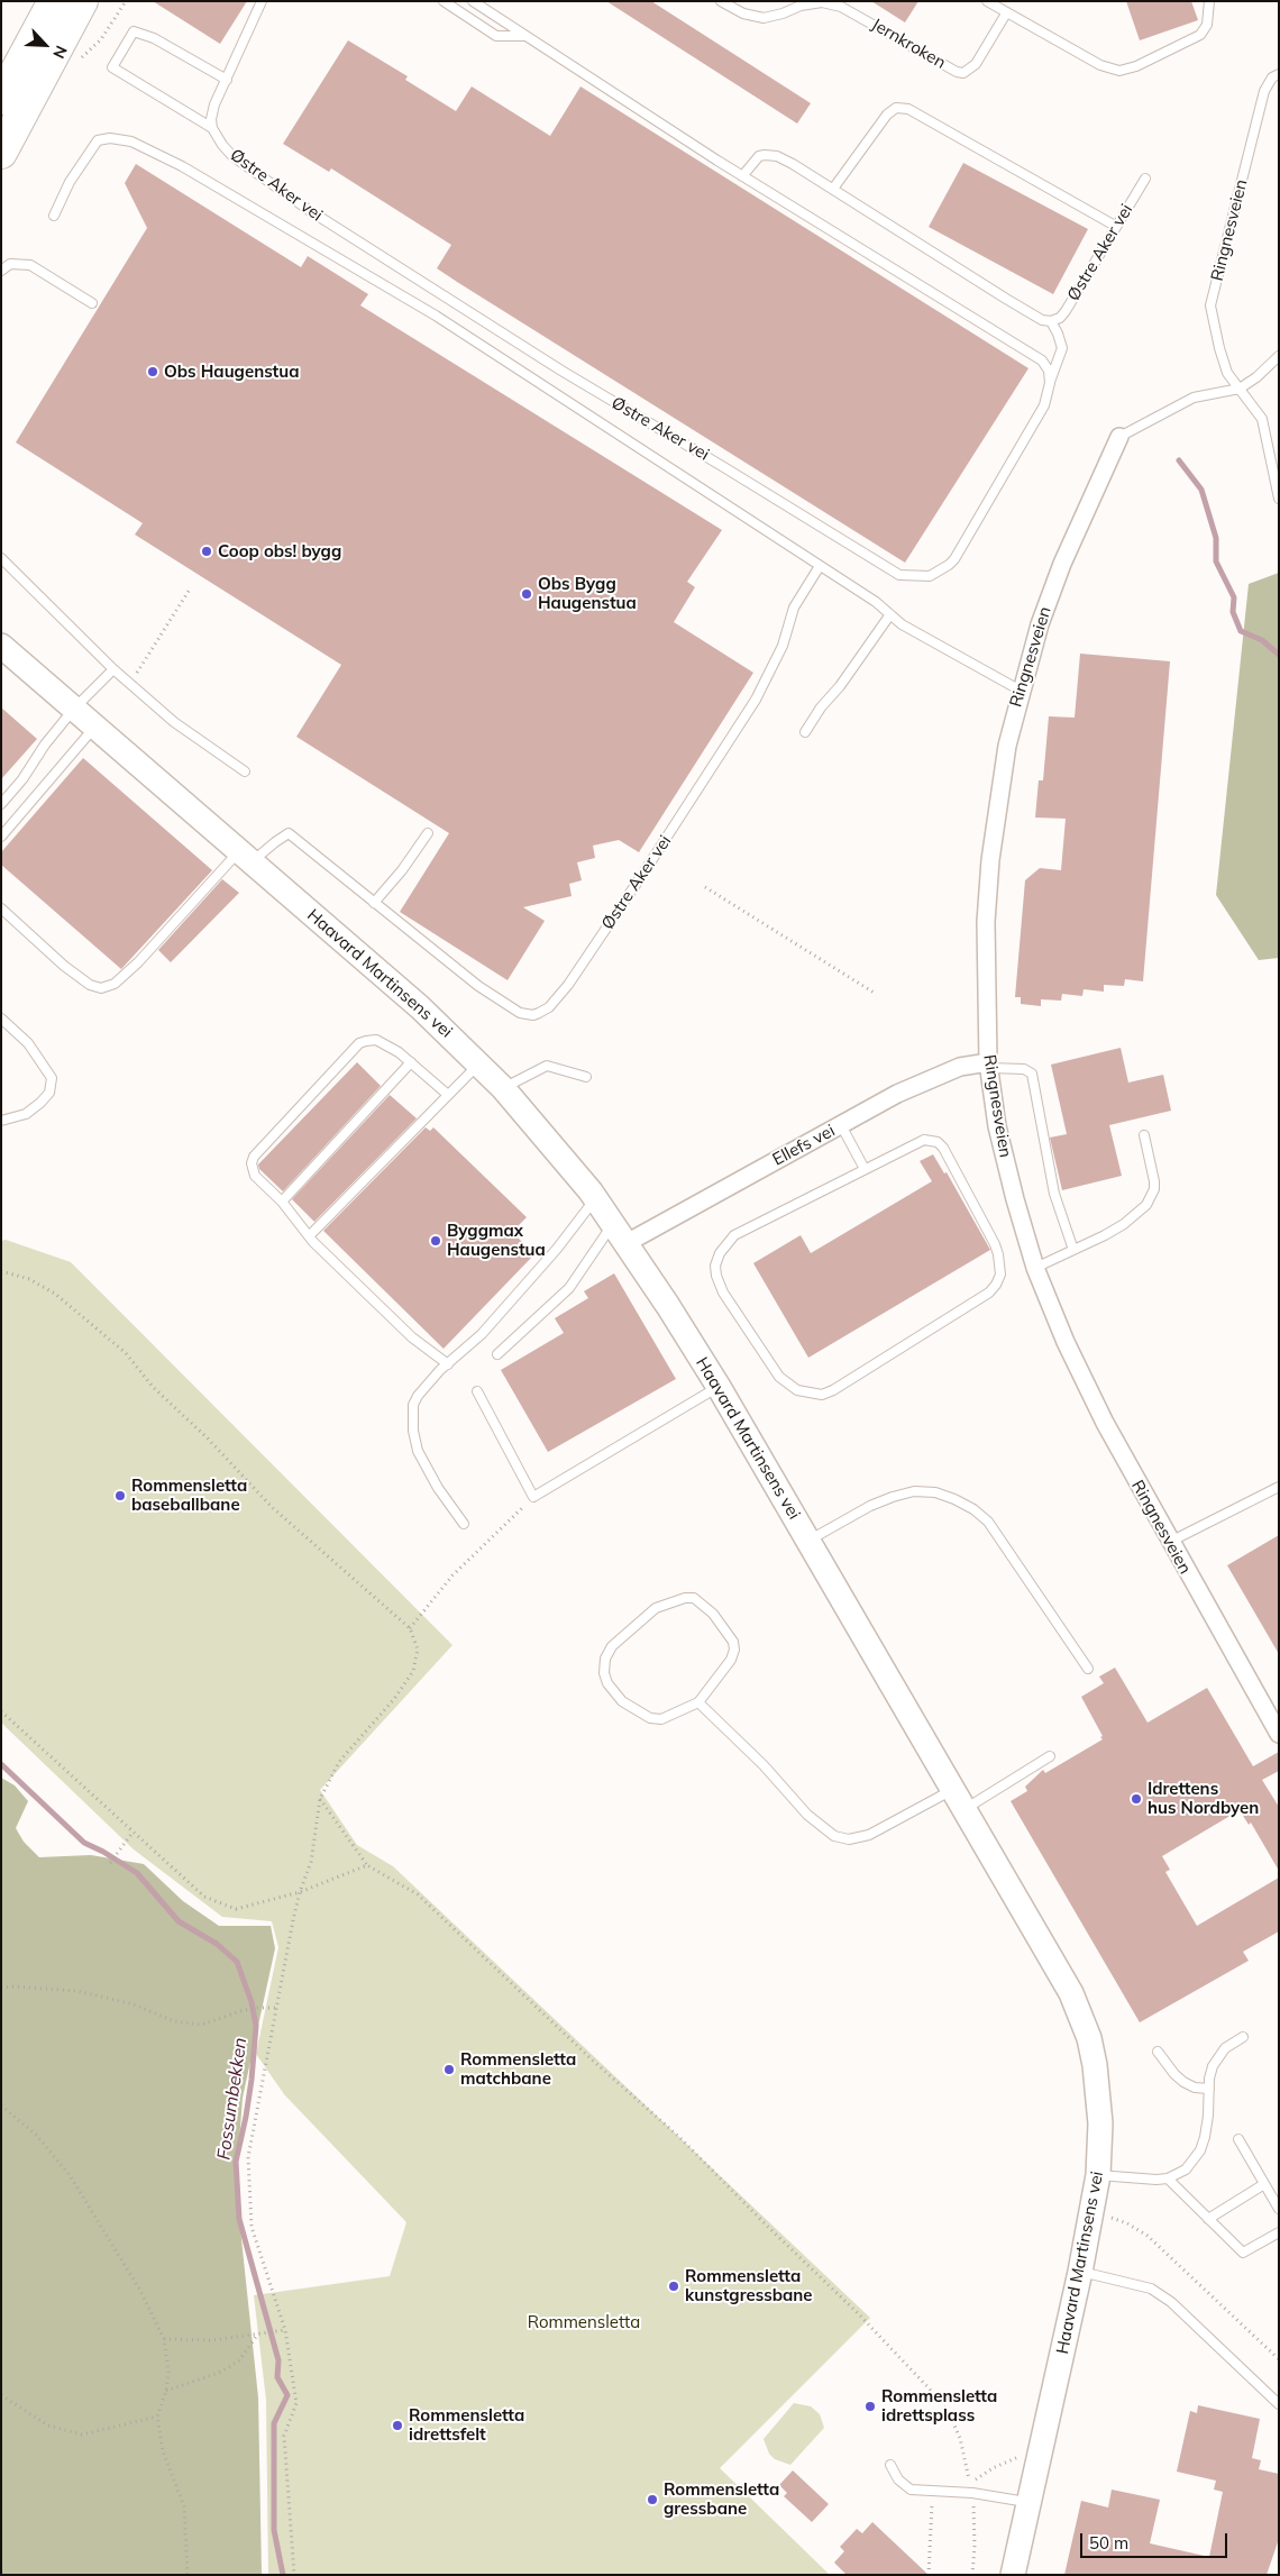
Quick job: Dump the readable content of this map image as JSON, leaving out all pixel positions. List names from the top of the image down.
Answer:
{
  "streets": {
    "street": ["Ringnesveien", "Haavard Martinsens vei", "Ellefs vei"],
    "lane": ["Jernkroken", "Østre Aker vei"]
  },
  "crossings": [
    ["Østre Aker vei", "Ringnesveien"],
    ["Østre Aker vei", "Haavard Martinsens vei"],
    ["Ringnesveien", "Ellefs vei"],
    ["Haavard Martinsens vei", "Ellefs vei"]
  ],
  "water": ["Fossumbekken"],
  "parks": ["Rommensletta"],
  "places": [
    "Obs Haugenstua",
    "Coop obs! bygg",
    "Obs Bygg Haugenstua",
    "Byggmax Haugenstua",
    "Rommensletta baseballbane",
    "Idrettens hus Nordbyen",
    "Rommensletta matchbane",
    "Rommensletta kunstgressbane",
    "Rommensletta idrettsplass",
    "Rommensletta idrettsfelt",
    "Rommensletta gressbane"
  ],
  "scale_bar": "50 m",
  "north": "bottom right"
}
